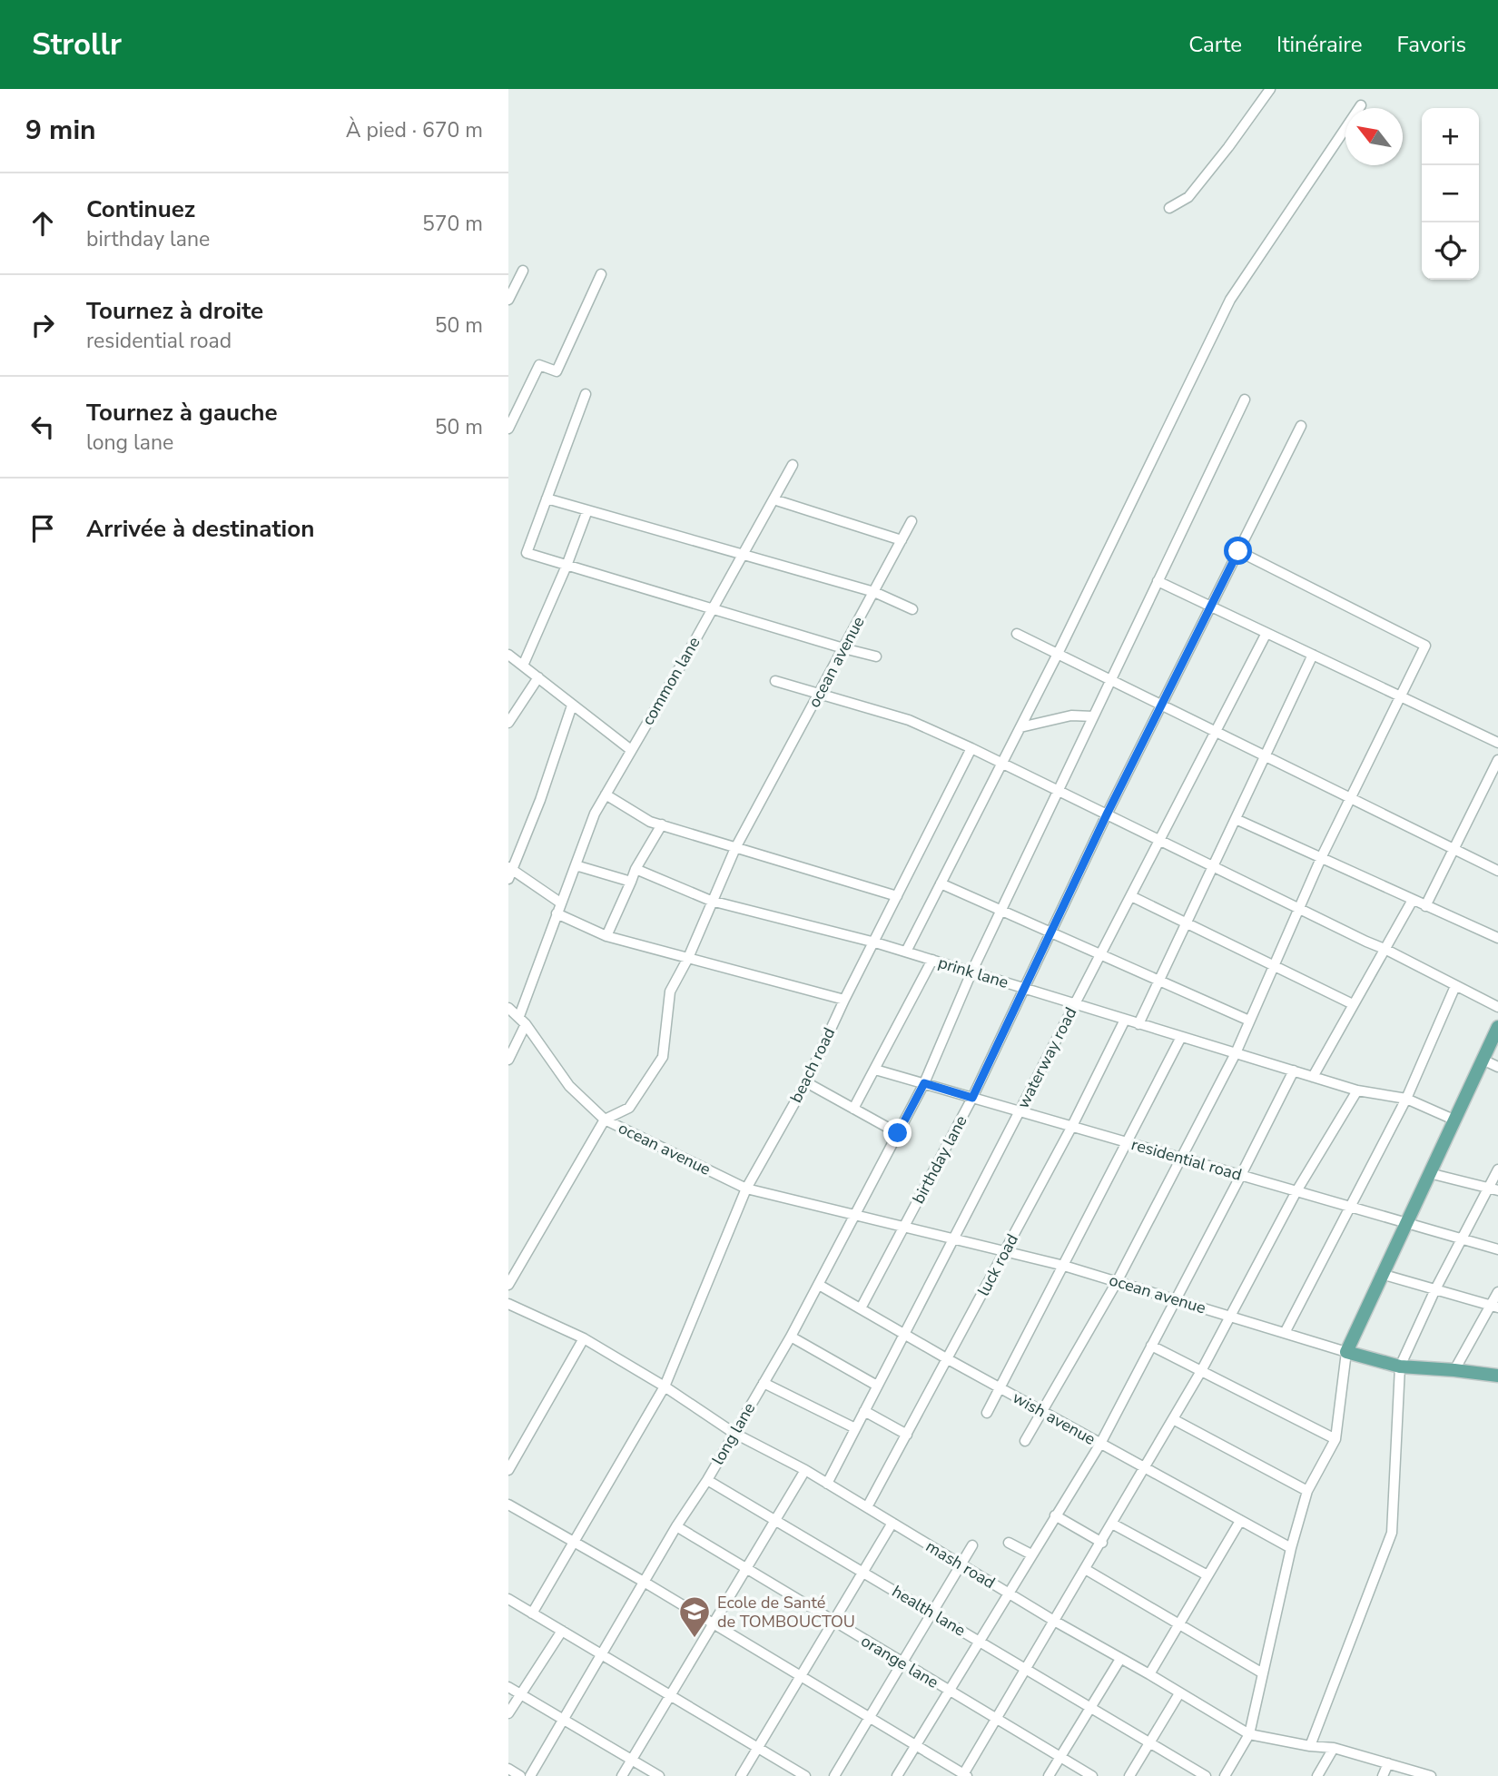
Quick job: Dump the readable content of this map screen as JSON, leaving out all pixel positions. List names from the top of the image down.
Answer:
{
  "streets": {
    "street": [
      "ocean avenue",
      "common lane",
      "prink lane",
      "waterway road",
      "beach road",
      "birthday lane",
      "residential road",
      "luck road",
      "wish avenue",
      "long lane",
      "mash road",
      "health lane",
      "orange lane"
    ]
  },
  "crossings": [
    ["ocean avenue", "prink lane"],
    ["ocean avenue", "waterway road"],
    ["ocean avenue", "beach road"],
    ["ocean avenue", "birthday lane"],
    ["ocean avenue", "luck road"],
    ["ocean avenue", "long lane"],
    ["prink lane", "waterway road"],
    ["prink lane", "beach road"],
    ["prink lane", "birthday lane"],
    ["prink lane", "luck road"],
    ["prink lane", "long lane"],
    ["waterway road", "residential road"],
    ["waterway road", "wish avenue"],
    ["waterway road", "mash road"],
    ["beach road", "mash road"],
    ["birthday lane", "residential road"],
    ["birthday lane", "wish avenue"],
    ["residential road", "luck road"],
    ["residential road", "long lane"],
    ["luck road", "wish avenue"],
    ["luck road", "mash road"],
    ["wish avenue", "long lane"],
    ["long lane", "mash road"],
    ["long lane", "health lane"],
    ["long lane", "orange lane"]
  ],
  "places": {
    "school or university": ["Ecole de Santé de TOMBOUCTOU"]
  },
  "north": "top left",
  "page": {
    "header": "Strollr",
    "nav": ["Carte", "Itinéraire", "Favoris"],
    "heading": ["9 min", "À pied · 670 m"],
    "map_buttons": ["+", "−"],
    "list": [
      ["Continuez", "birthday lane", "570 m"],
      ["Tournez à droite", "residential road", "50 m"],
      ["Tournez à gauche", "long lane", "50 m"],
      "Arrivée à destination"
    ]
  }
}
